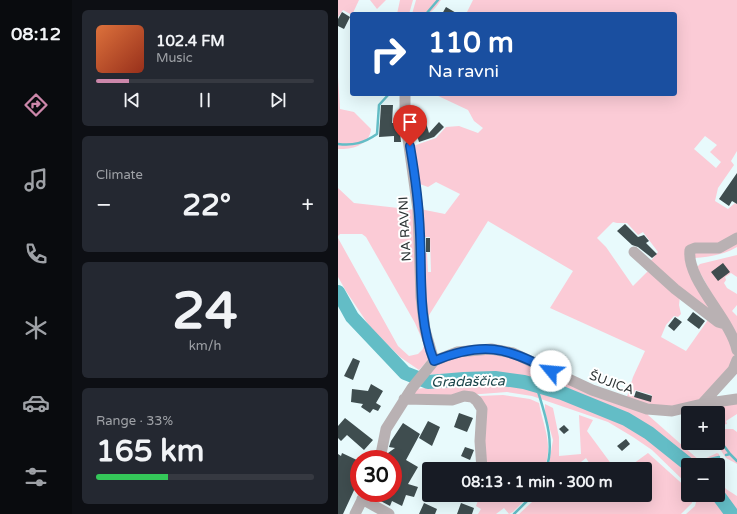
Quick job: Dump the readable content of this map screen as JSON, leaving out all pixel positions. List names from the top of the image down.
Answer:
{
  "streets": {
    "street": ["NA RAVNI", "ŠUJICA"]
  },
  "crossings": [
    ["NA RAVNI", "ŠUJICA"]
  ],
  "water": ["Gradaščica"],
  "page": {
    "tabs": "08:12",
    "turn": ["110 m", "Na ravni"],
    "song": ["102.4 FM", "Music"],
    "tile": [
      "Climate",
      ["24", "km/h"],
      ["Range · 33%", "165 km"]
    ],
    "heat": ["−", "22°", "+"],
    "map_buttons": ["+", "−"],
    "limit": "30",
    "trip": "08:13 · 1 min · 300 m"
  }
}
